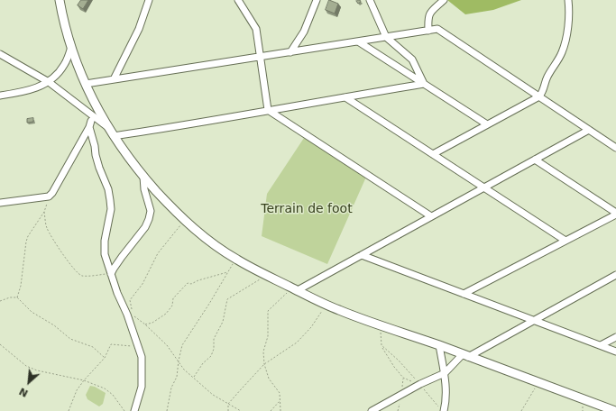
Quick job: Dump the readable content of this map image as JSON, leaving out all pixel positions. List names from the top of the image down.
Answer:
{
  "parks": ["Terrain de foot"],
  "north": "bottom left"
}
